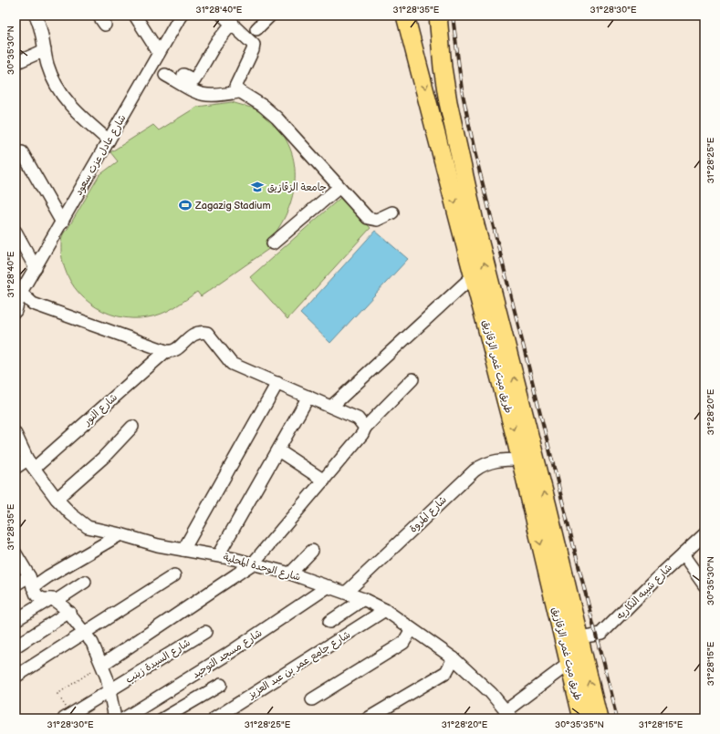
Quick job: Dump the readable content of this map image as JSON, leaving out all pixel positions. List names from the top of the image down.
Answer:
{
  "streets": {
    "highway": ["طريق ميت غمر, الزقازيق"],
    "street": [
      "شارع عادل عزت سعود",
      "شارع النور",
      "شارع المروة",
      "شارع الوحدة المحلية",
      "شارع شيبه النكاريه",
      "شارع مسجد التوحيد",
      "شارع السيدة زينب",
      "شارع جامع عمر بن عبد العزيز"
    ]
  },
  "crossings": [
    ["طريق ميت غمر, الزقازيق", "شارع المروة"],
    ["طريق ميت غمر, الزقازيق", "شارع شيبه النكاريه"],
    ["شارع النور", "شارع الوحدة المحلية"],
    ["شارع المروة", "شارع الوحدة المحلية"],
    ["شارع الوحدة المحلية", "شارع مسجد التوحيد"],
    ["شارع الوحدة المحلية", "شارع جامع عمر بن عبد العزيز"]
  ],
  "places": {
    "school or university": ["جامعة الزقازيق"],
    "sports": ["Zagazig Stadium"]
  },
  "coordinates": [
    "31°28'40\"E",
    "31°28'35\"E",
    "31°28'30\"E",
    "30°35'30\"N",
    "31°28'25\"E",
    "31°28'20\"E",
    "31°28'15\"E",
    "30°35'35\"N"
  ]
}
